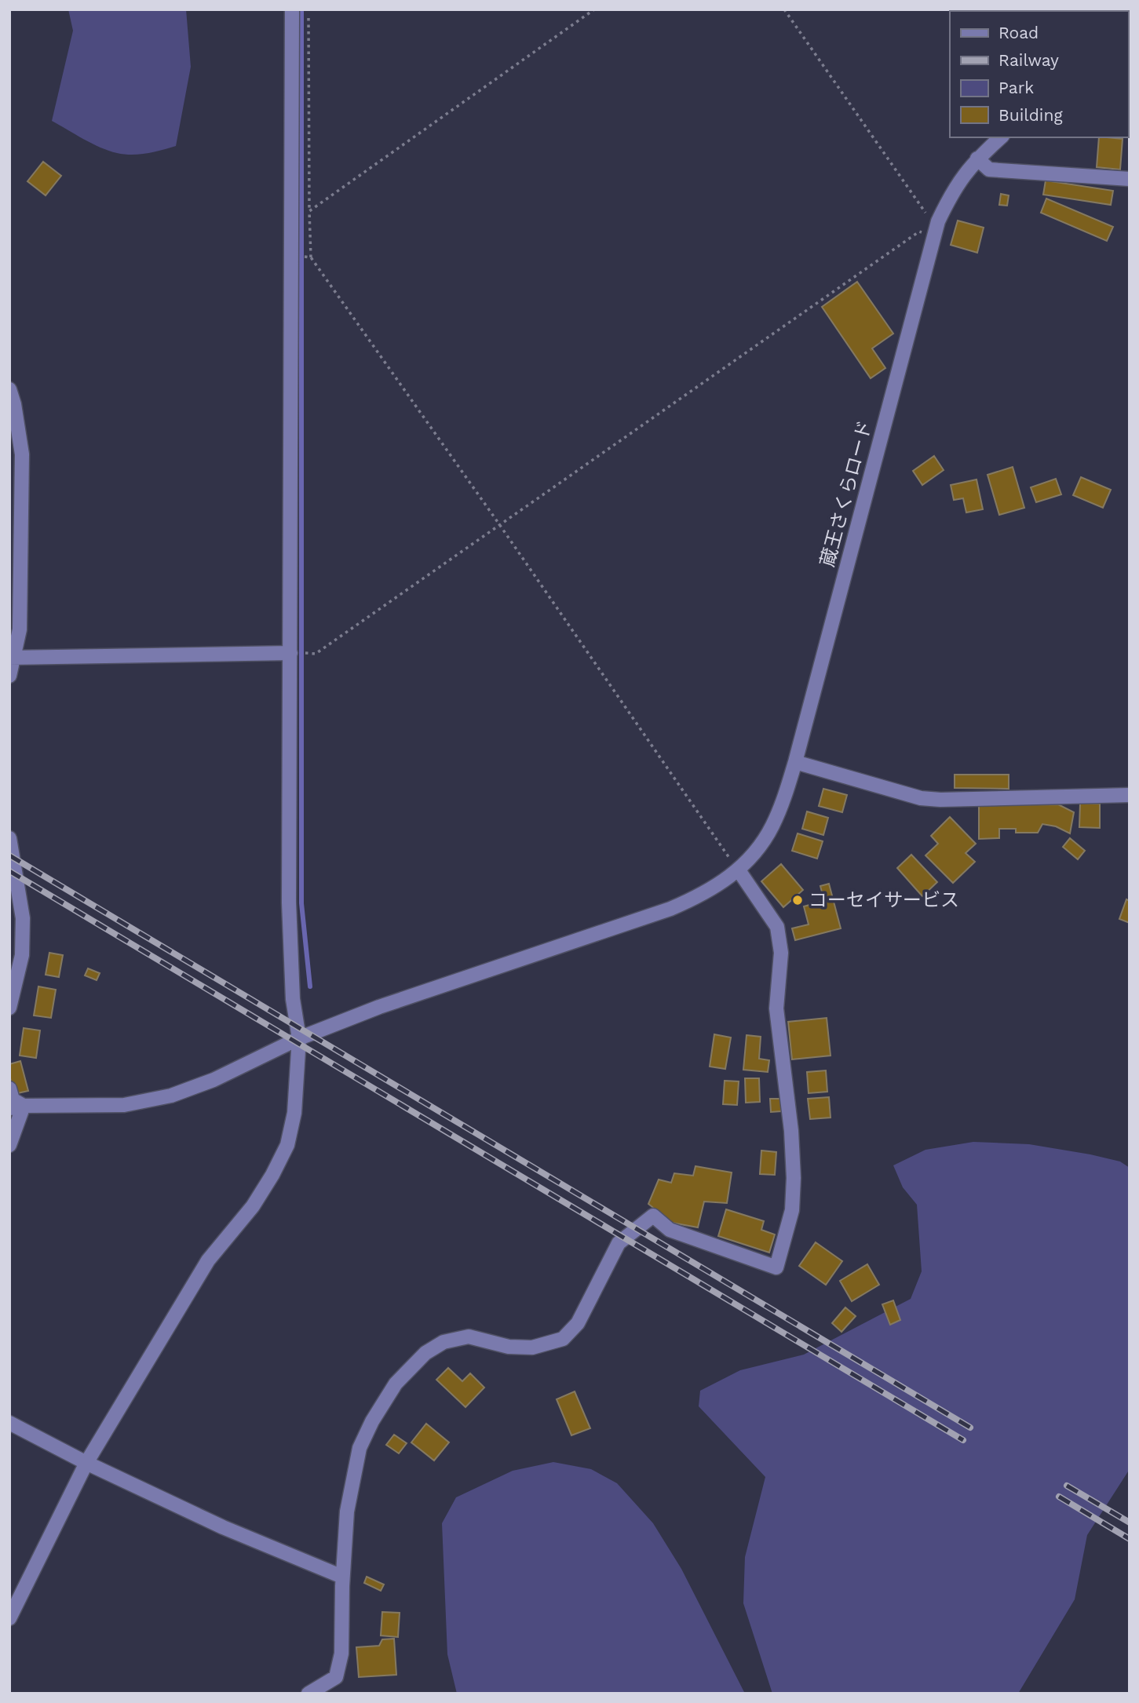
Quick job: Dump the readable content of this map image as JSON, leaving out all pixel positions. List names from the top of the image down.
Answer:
{
  "streets": {
    "street": ["蔵王さくらロード"]
  },
  "places": ["コーセイサービス"],
  "legend": [
    "Road",
    "Railway",
    "Park",
    "Building"
  ]
}
